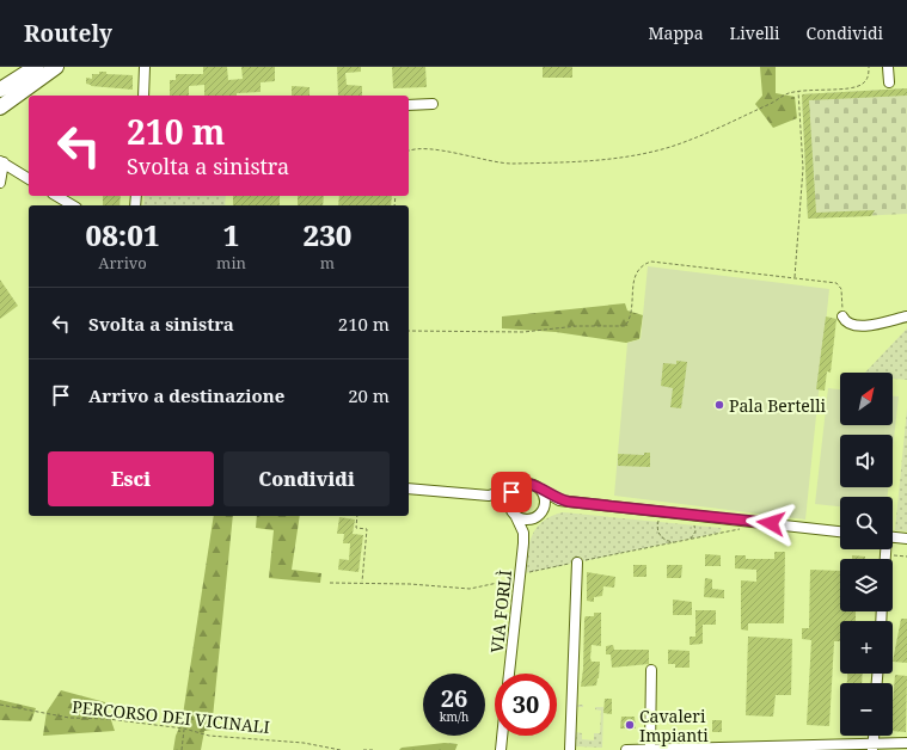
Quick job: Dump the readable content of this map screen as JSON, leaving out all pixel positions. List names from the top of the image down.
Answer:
{
  "streets": {
    "street": ["VIA FORLÌ"],
    "path": ["PERCORSO DEI VICINALI"]
  },
  "places": ["Pala Bertelli", "Cavaleri Impianti"],
  "north": "top right",
  "page": {
    "header": "Routely",
    "nav": ["Mappa", "Livelli", "Condividi"],
    "turn": ["210 m", "Svolta a sinistra"],
    "eta": [
      "08:01",
      "Arrivo",
      "1",
      "min",
      "230",
      "m"
    ],
    "list": [
      {
        "name": "Svolta a sinistra",
        "value": "210 m"
      },
      {
        "name": "Arrivo a destinazione",
        "value": "20 m"
      }
    ],
    "map_buttons": ["+", "−"],
    "buttons": ["Esci", "Condividi"],
    "speed": "26 km/h",
    "limit": "30"
  }
}
